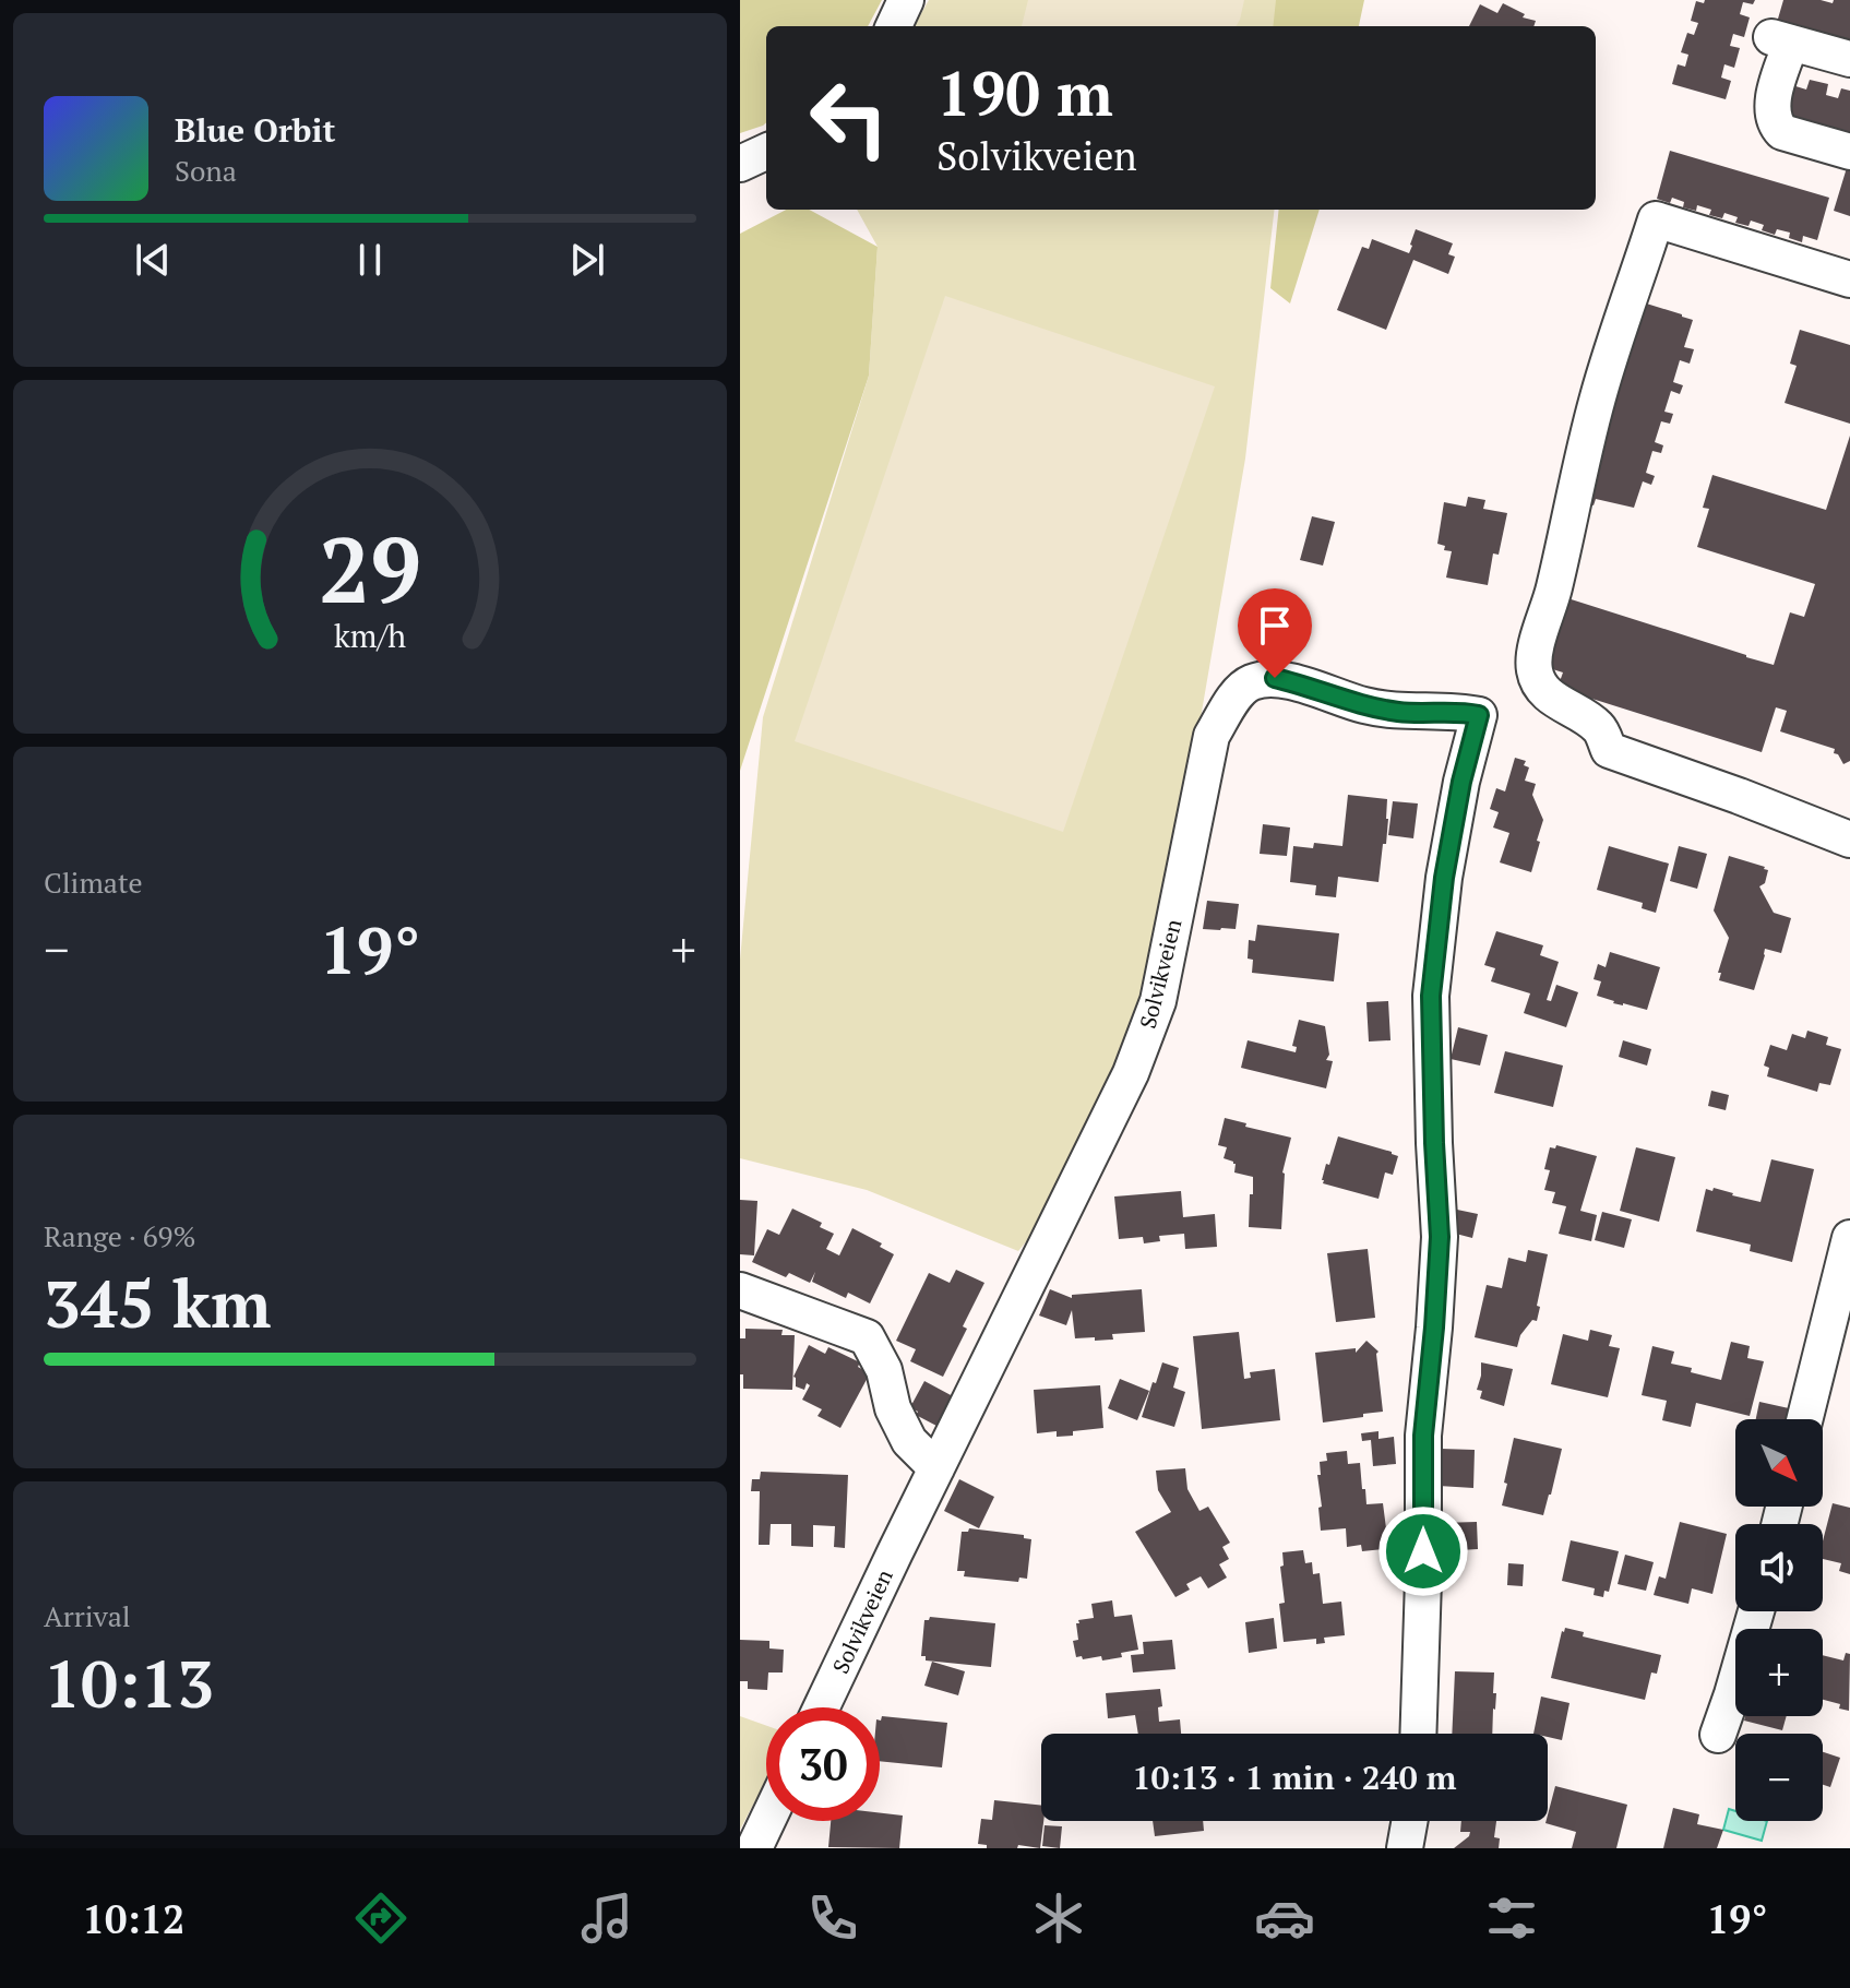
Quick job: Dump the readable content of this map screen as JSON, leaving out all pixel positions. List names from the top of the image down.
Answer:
{
  "streets": {
    "street": ["Solvikveien"]
  },
  "north": "bottom right",
  "page": {
    "turn": ["190 m", "Solvikveien"],
    "song": ["Blue Orbit", "Sona"],
    "tile": [
      "Climate",
      ["Range · 69%", "345 km"],
      ["Arrival", "10:13"]
    ],
    "heat": ["−", "19°", "+"],
    "map_buttons": ["+", "−"],
    "limit": "30",
    "trip": "10:13 · 1 min · 240 m",
    "tabs": ["10:12", "19°"],
    "gauge": ["29", "km/h"]
  }
}
